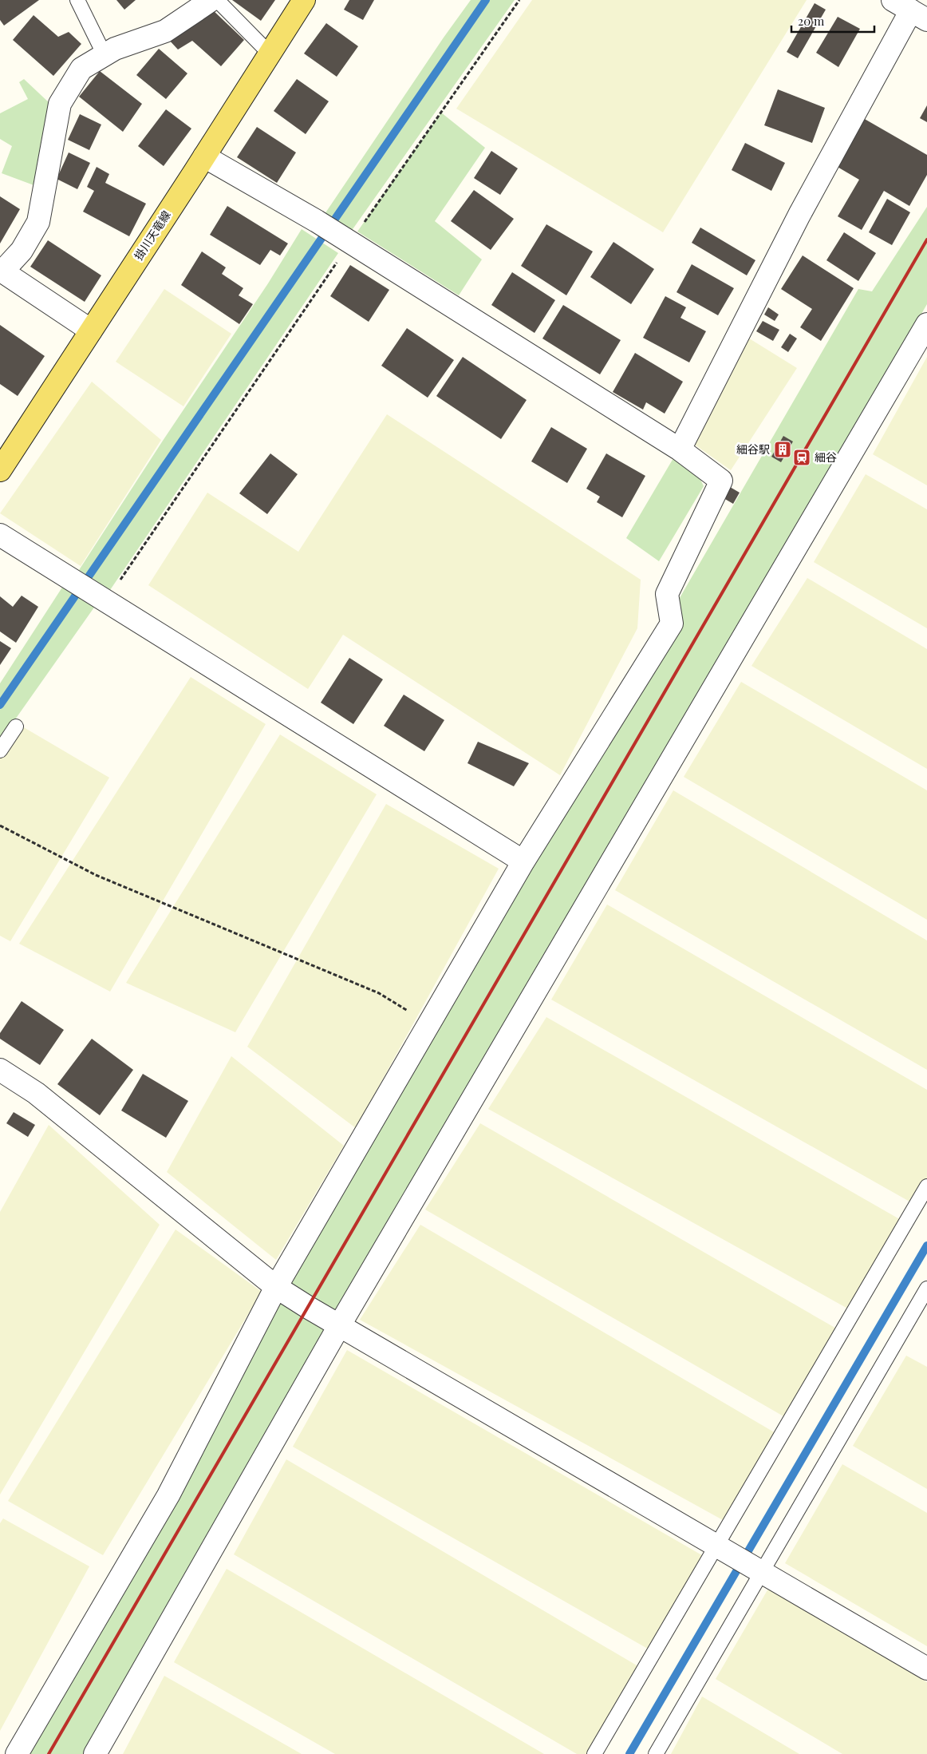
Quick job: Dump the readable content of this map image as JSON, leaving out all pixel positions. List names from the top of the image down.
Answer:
{
  "streets": {
    "main road": ["掛川天竜線"]
  },
  "places": {
    "building": ["細谷駅"],
    "station": ["細谷"]
  },
  "scale_bar": "20 m"
}
